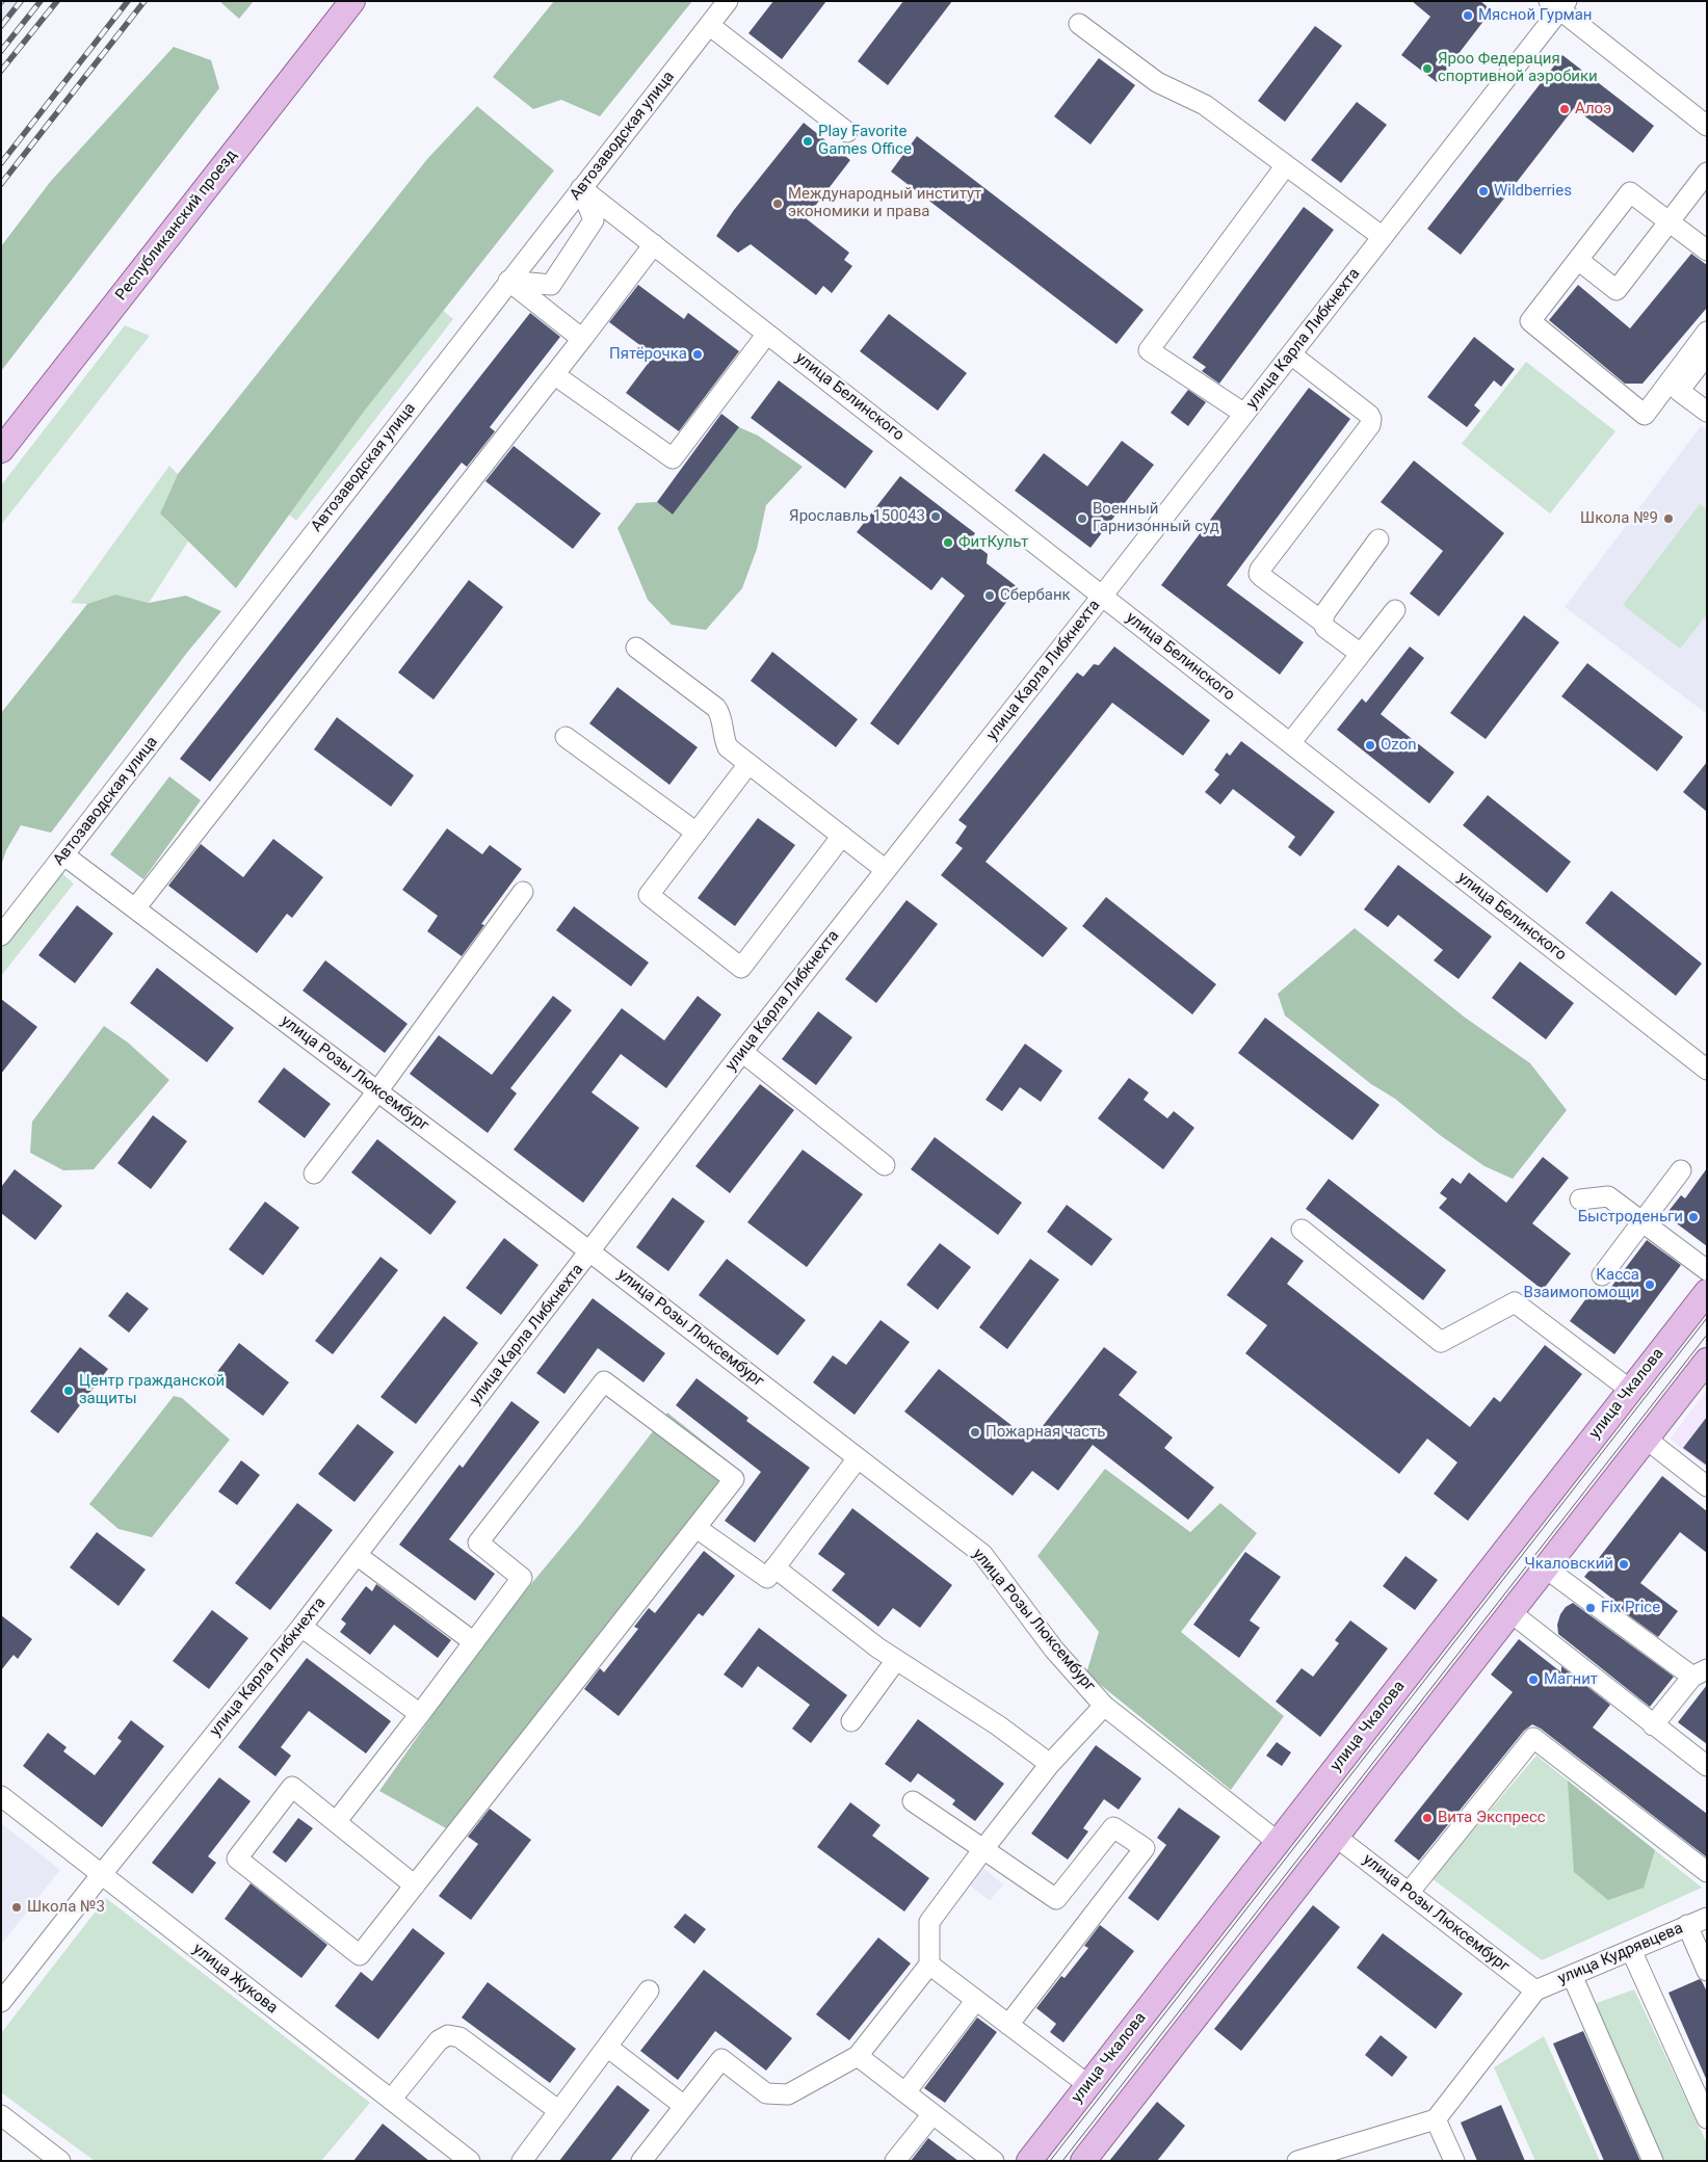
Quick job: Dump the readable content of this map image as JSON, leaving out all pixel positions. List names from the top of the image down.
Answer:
{
  "streets": {
    "main road": ["Республиканский проезд", "улица Чкалова"],
    "street": [
      "Автозаводская улица",
      "улица Карла Либкнехта",
      "улица Белинского",
      "улица Розы Люксембург",
      "улица Кудрявцева",
      "улица Жукова"
    ]
  },
  "crossings": [
    ["Автозаводская улица", "улица Белинского"],
    ["Автозаводская улица", "улица Розы Люксембург"],
    ["улица Карла Либкнехта", "улица Белинского"],
    ["улица Карла Либкнехта", "улица Розы Люксембург"],
    ["улица Карла Либкнехта", "улица Жукова"],
    ["улица Розы Люксембург", "улица Чкалова"],
    ["улица Розы Люксембург", "улица Кудрявцева"]
  ],
  "places": [
    "Мясной Гурман",
    "Яроо Федерация спортивной аэробики",
    "Алоэ",
    "Play Favorite Games Office",
    "Wildberries",
    "Международный институт экономики и права",
    "Пятёрочка",
    "Ярославль 150043",
    "Военный Гарнизонный суд",
    "Школа №9",
    "ФитКульт",
    "Сбербанк",
    "Ozon",
    "Быстроденьги",
    "Касса Взаимопомощи",
    "Центр гражданской защиты",
    "Пожарная часть",
    "Чкаловский",
    "Fix Price",
    "Магнит",
    "Вита Экспресс",
    "Школа №3"
  ]
}
